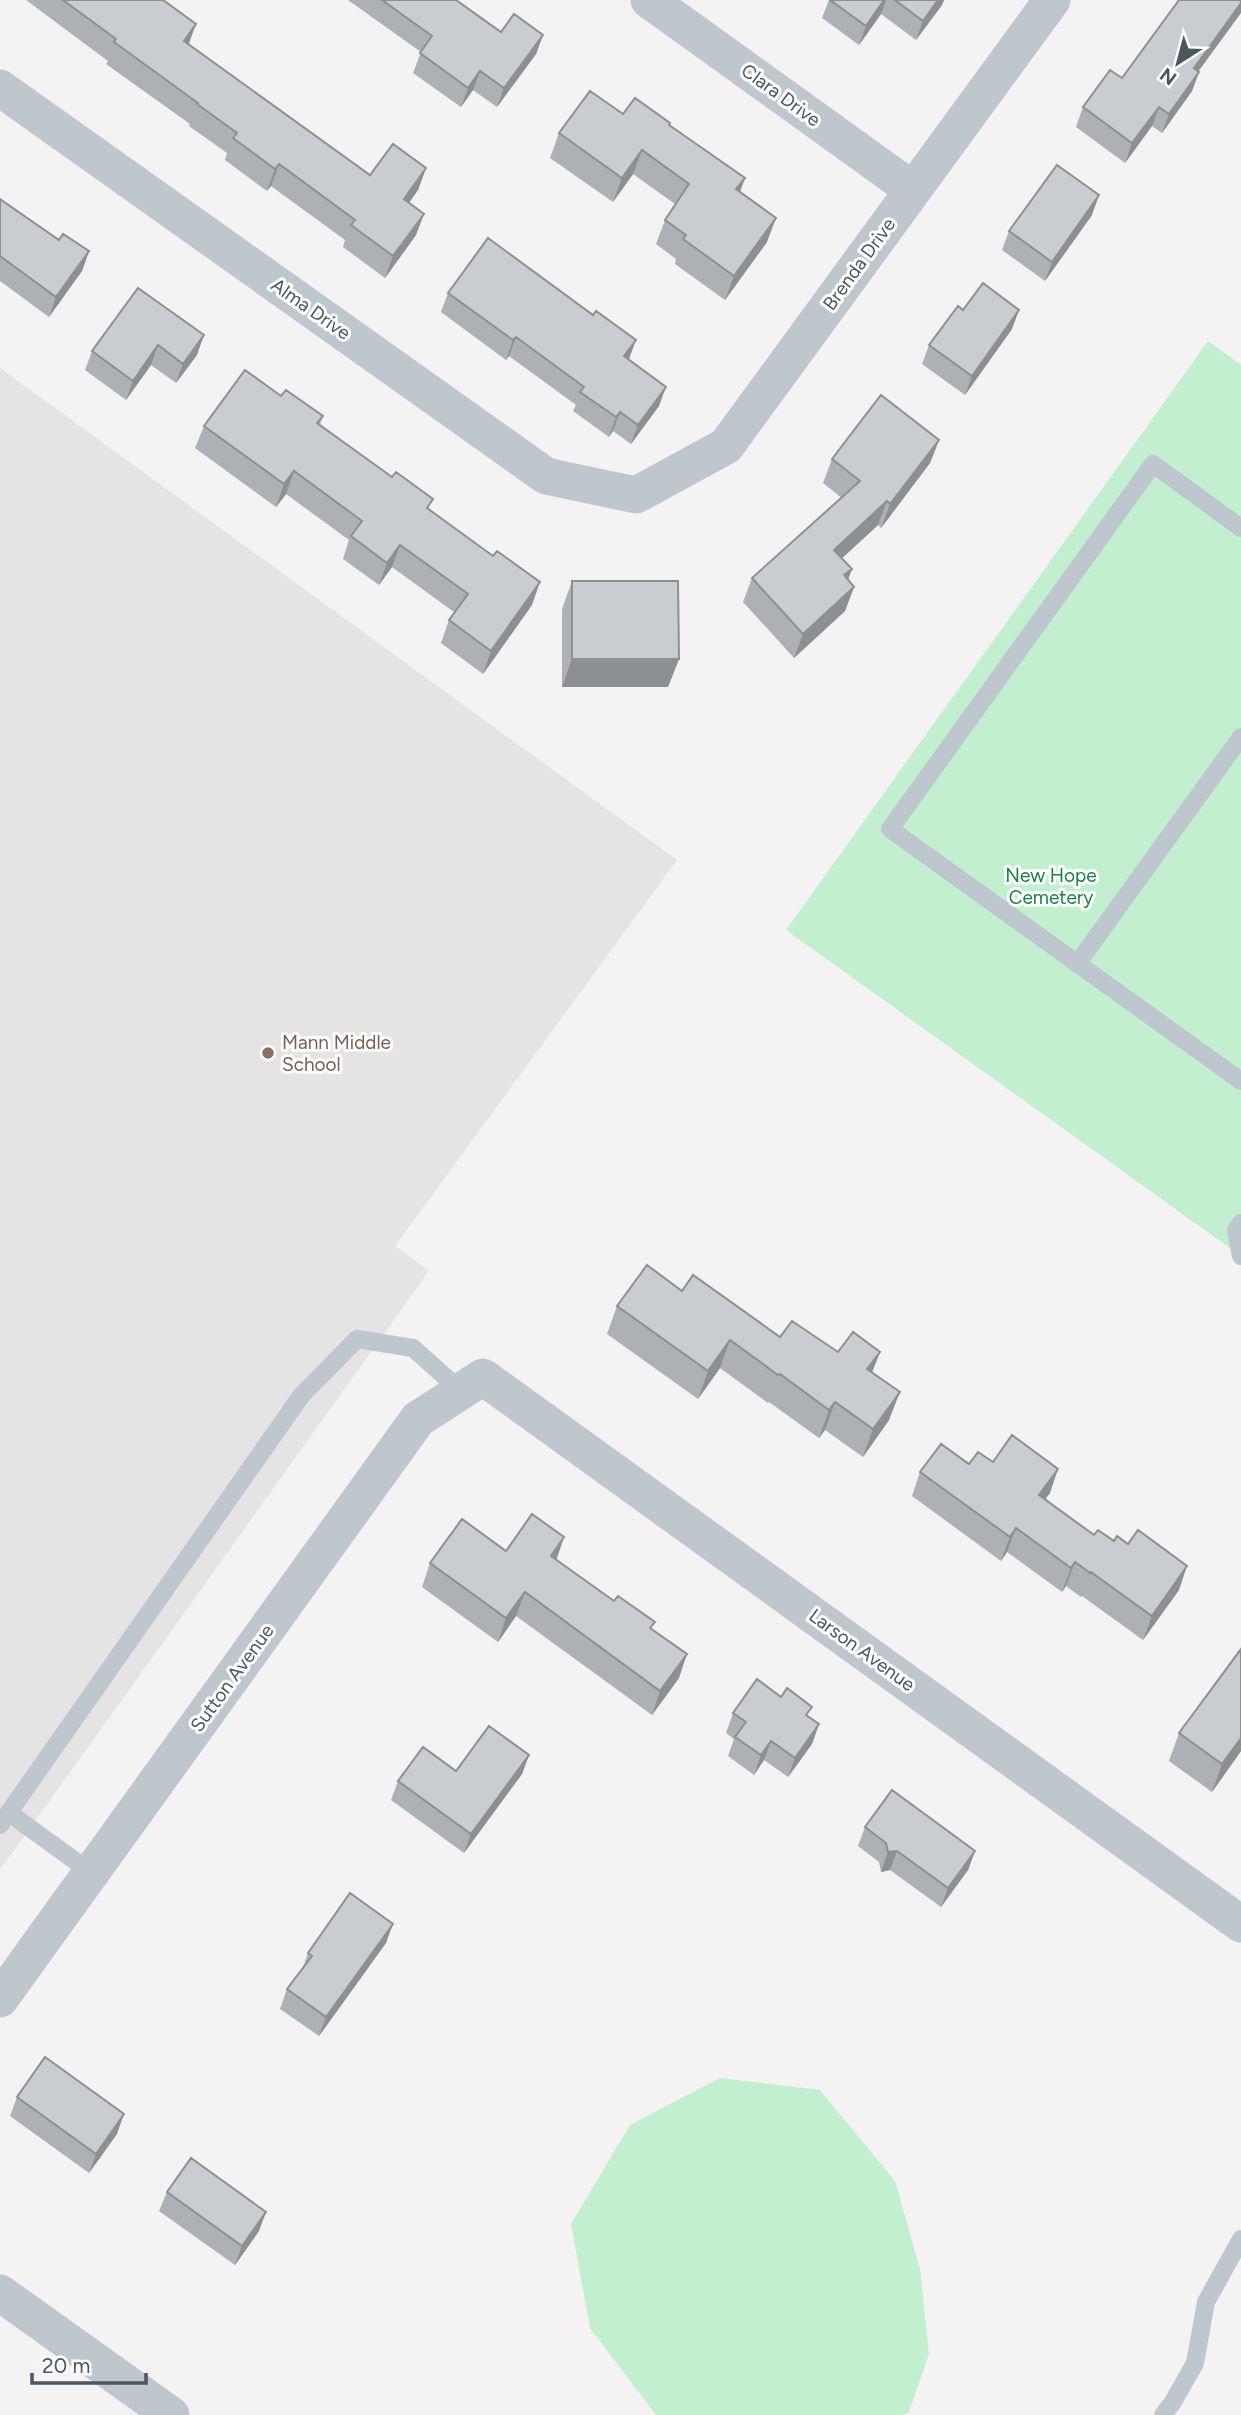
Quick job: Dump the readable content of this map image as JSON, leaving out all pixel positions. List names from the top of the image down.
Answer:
{
  "streets": {
    "street": [
      "Clara Drive",
      "Brenda Drive",
      "Alma Drive",
      "Larson Avenue",
      "Sutton Avenue"
    ]
  },
  "crossings": [
    ["Clara Drive", "Brenda Drive"],
    ["Brenda Drive", "Alma Drive"],
    ["Larson Avenue", "Sutton Avenue"]
  ],
  "parks": ["New Hope Cemetery"],
  "places": ["Mann Middle School"],
  "scale_bar": "20 m",
  "north": "bottom left"
}
